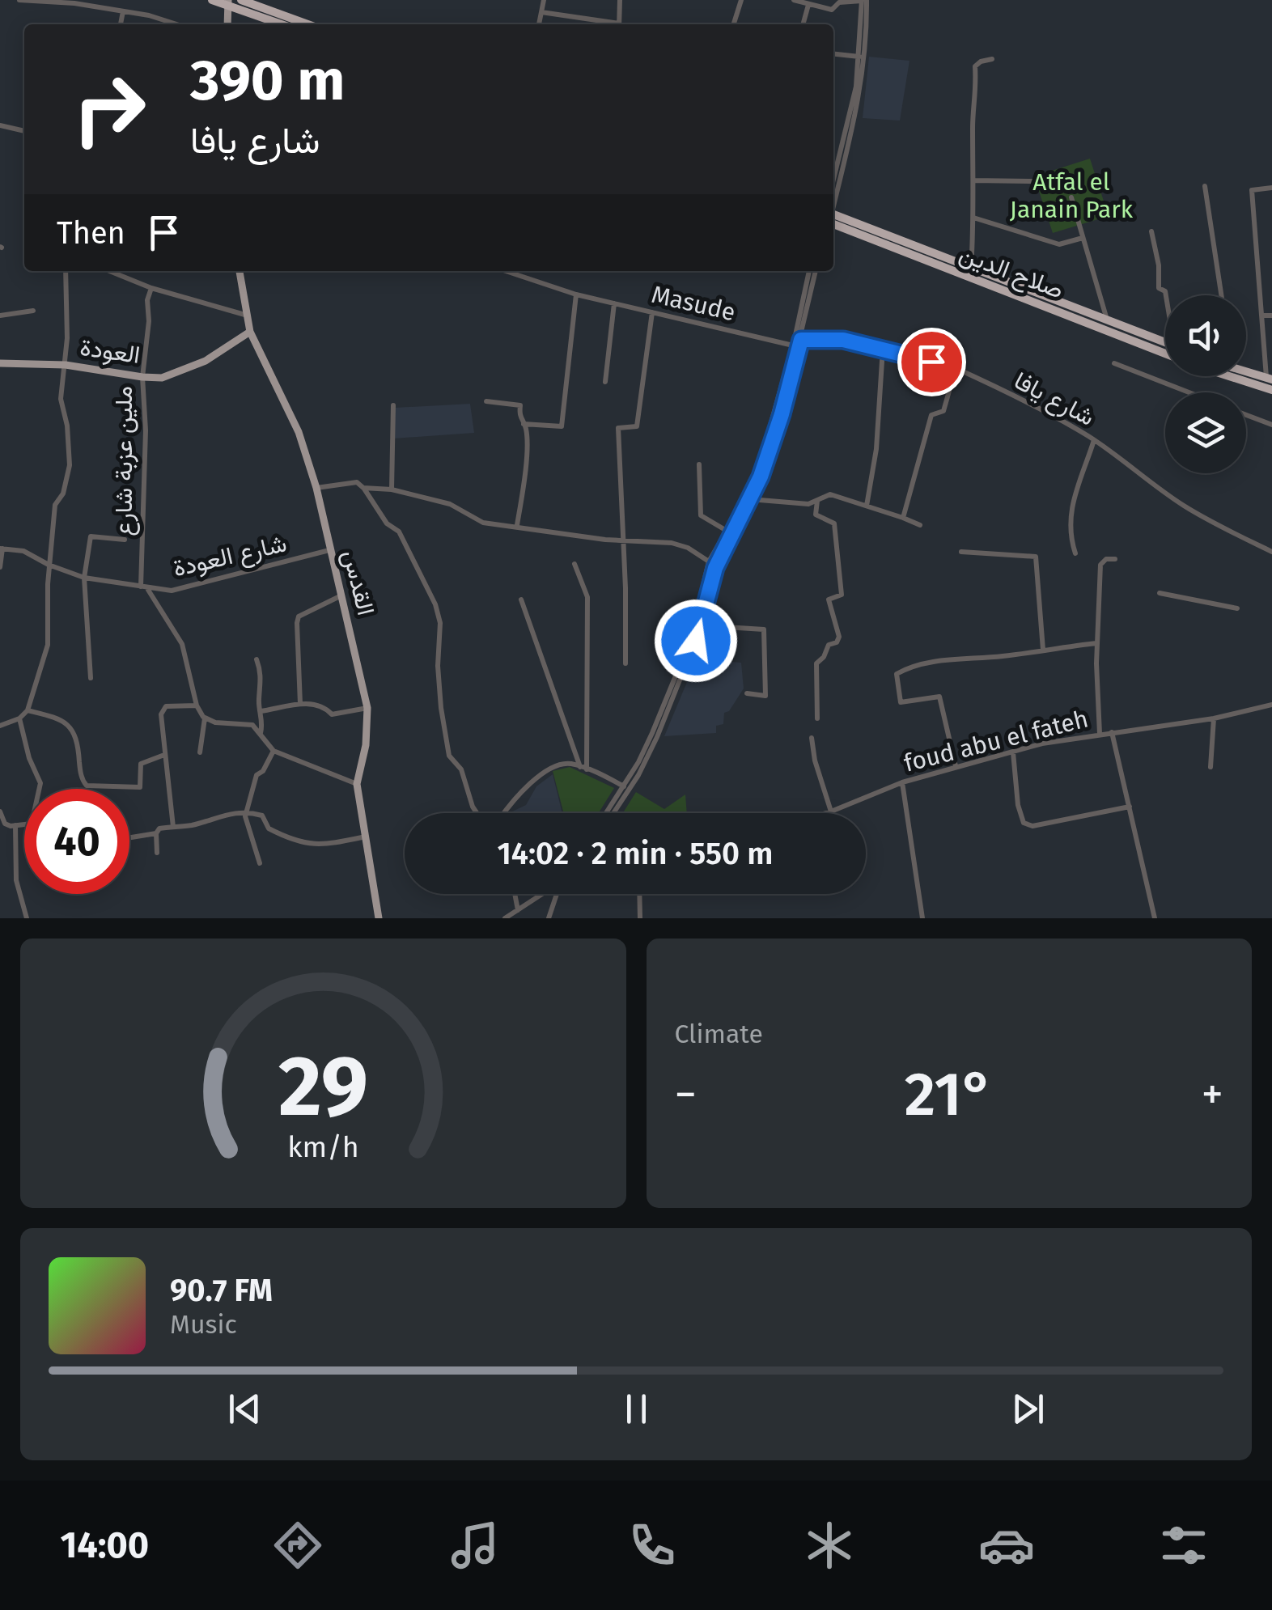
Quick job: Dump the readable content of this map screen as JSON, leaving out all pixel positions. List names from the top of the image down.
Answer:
{
  "streets": {
    "highway": ["صلاح الدين"],
    "main road": ["العودة", "القدس"],
    "street": [
      "Masude",
      "شارع يافا",
      "ملين عزبة شارع",
      "شارع العودة",
      "foud abu el fateh"
    ]
  },
  "crossings": [
    ["Masude", "شارع يافا"],
    ["العودة", "ملين عزبة شارع"],
    ["العودة", "القدس"],
    ["ملين عزبة شارع", "شارع العودة"],
    ["شارع العودة", "القدس"]
  ],
  "parks": ["Atfal el Janain Park"],
  "page": {
    "turn": ["390 m", "شارع يافا"],
    "then": "Then",
    "limit": "40",
    "trip": "14:02 · 2 min · 550 m",
    "tile": "Climate",
    "heat": ["−", "21°", "+"],
    "song": ["90.7 FM", "Music"],
    "tabs": "14:00",
    "gauge": ["29", "km/h"]
  }
}
